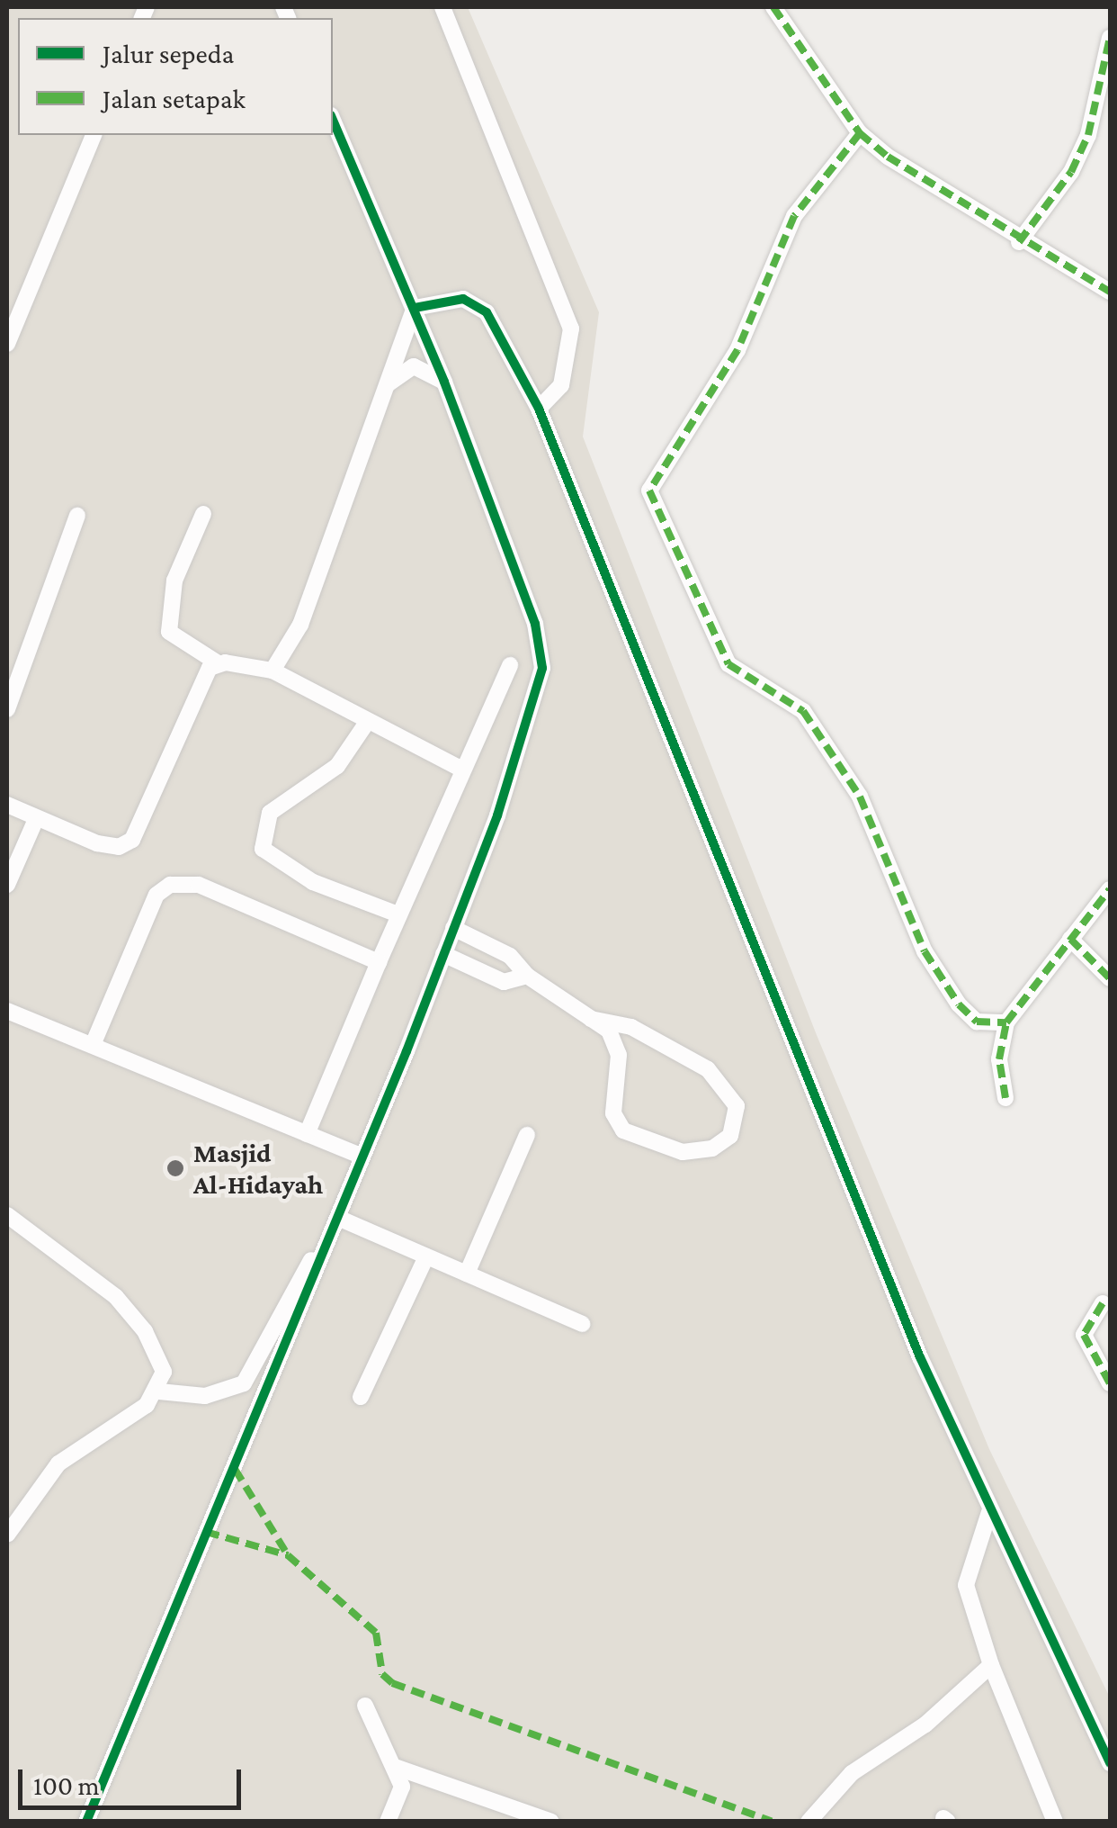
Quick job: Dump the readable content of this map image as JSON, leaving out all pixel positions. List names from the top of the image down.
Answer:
{
  "places": ["Masjid Al-Hidayah"],
  "legend": ["Jalur sepeda", "Jalan setapak"],
  "scale_bar": "100 m"
}
